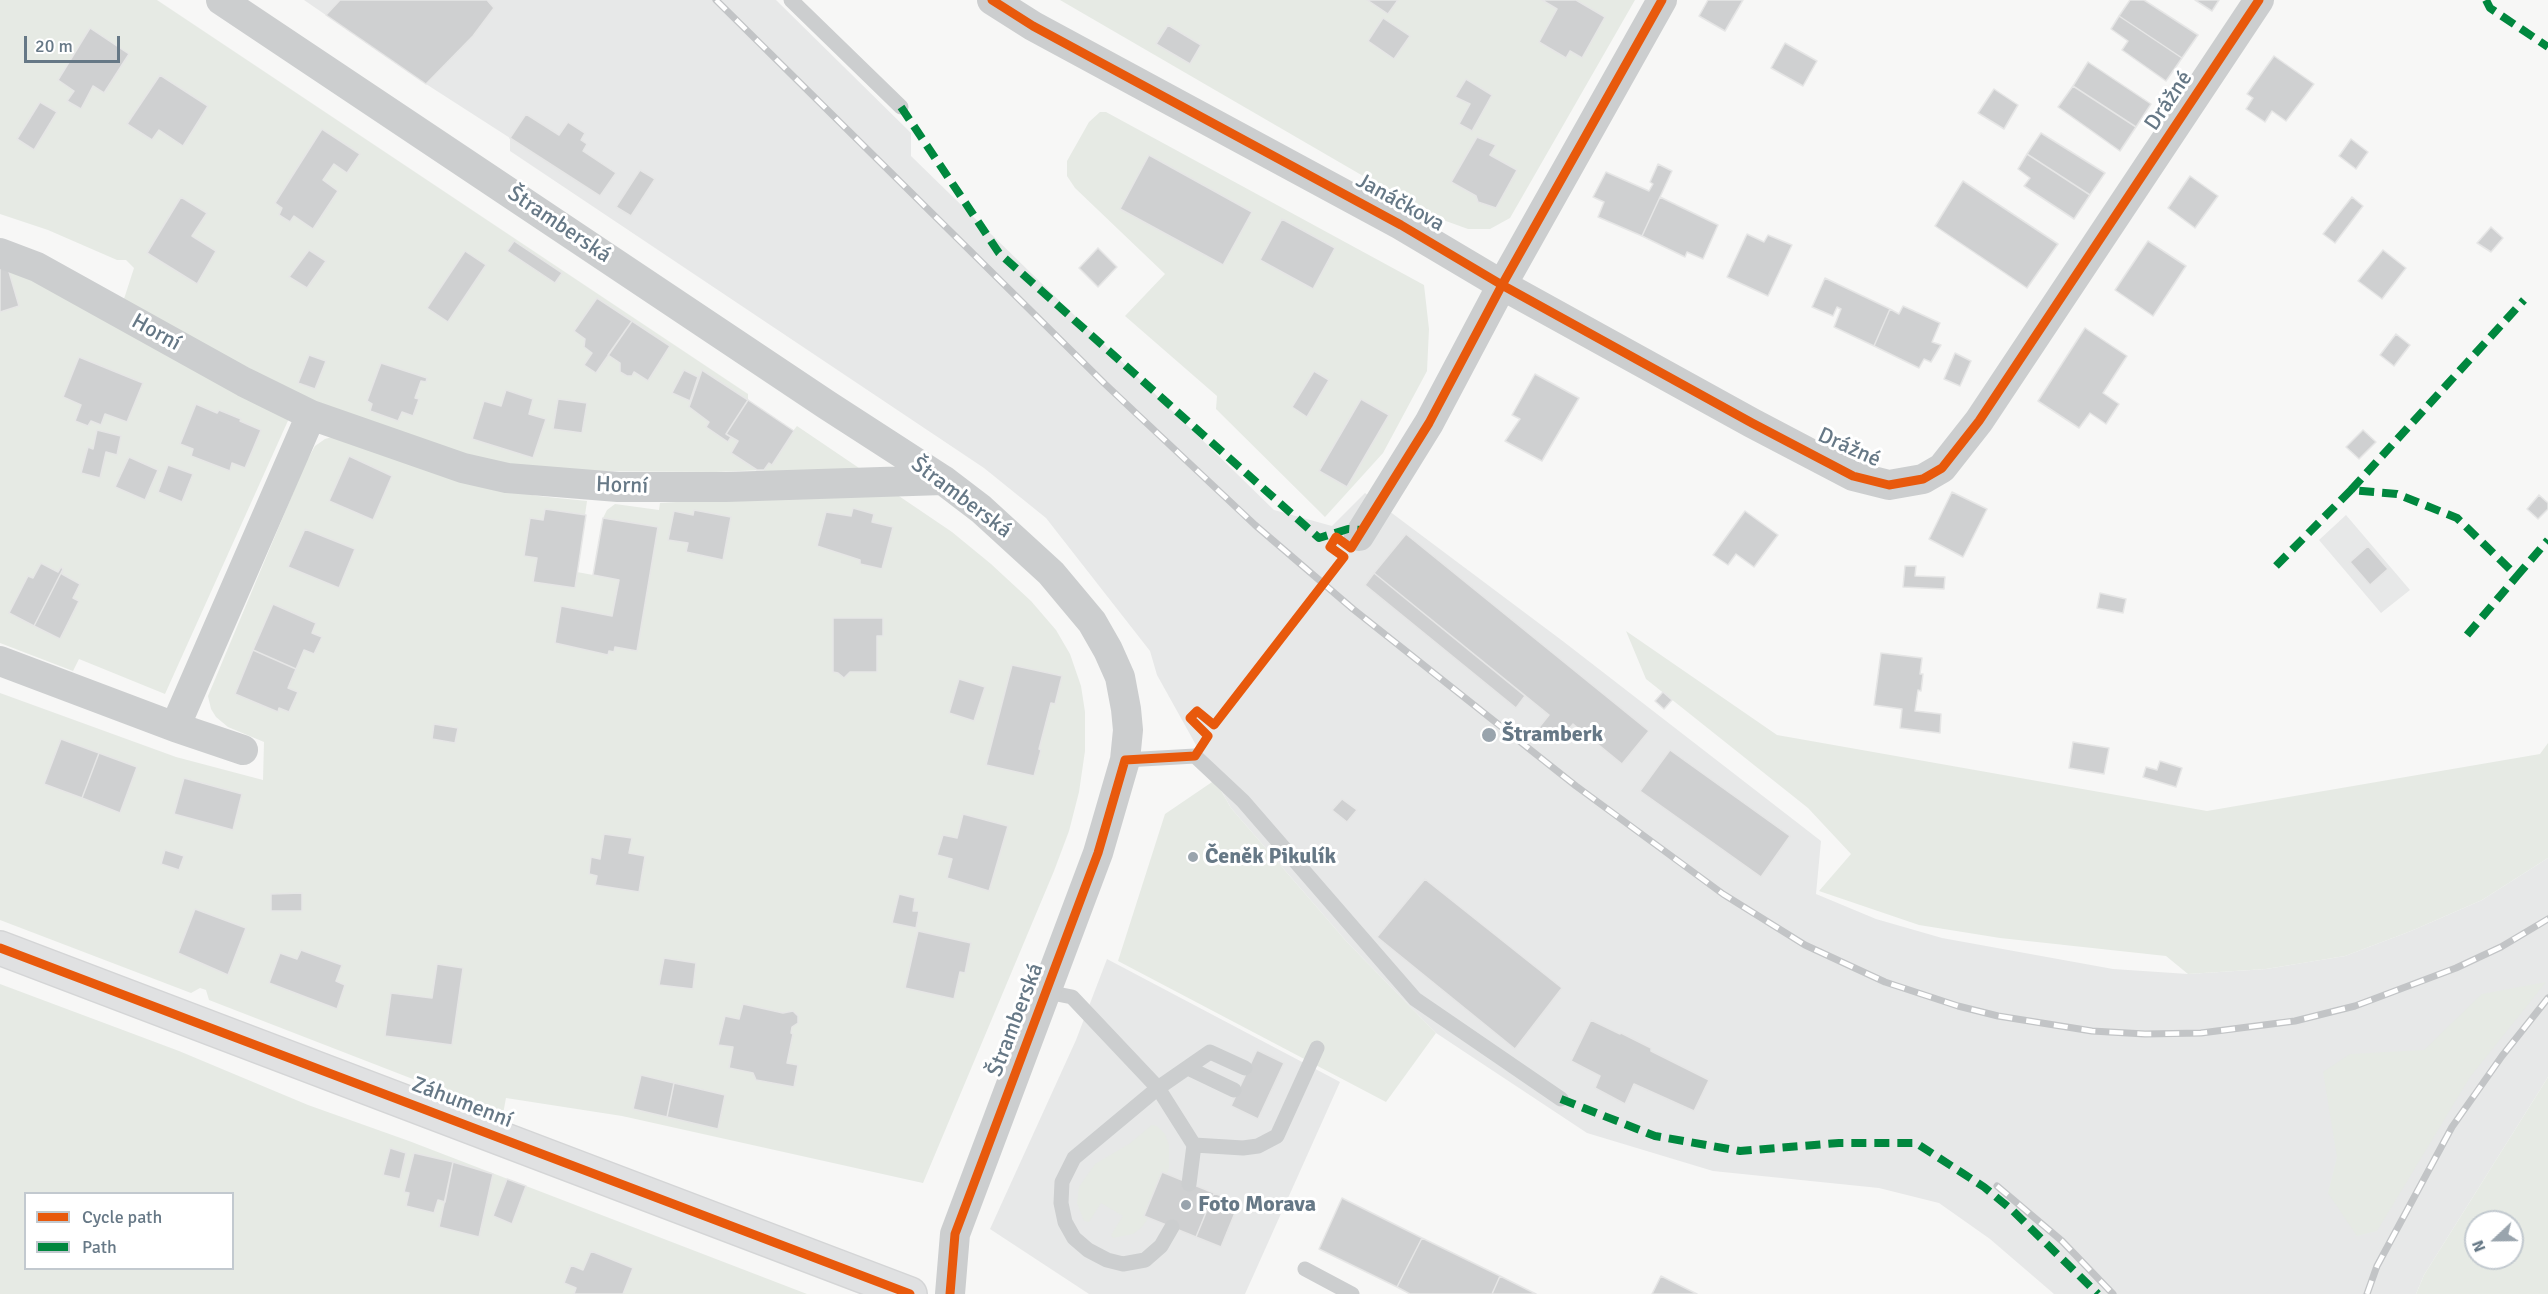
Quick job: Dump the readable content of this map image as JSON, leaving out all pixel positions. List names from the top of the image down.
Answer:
{
  "streets": {
    "main road": ["Záhumenní"],
    "street": [
      "Drážné",
      "Janáčkova",
      "Štramberská",
      "Horní"
    ]
  },
  "crossings": [
    ["Drážné", "Janáčkova"],
    ["Štramberská", "Horní"]
  ],
  "places": ["Štramberk", "Čeněk Pikulík", "Foto Morava"],
  "legend": ["Cycle path", "Path"],
  "scale_bar": "20 m",
  "north": "left"
}
